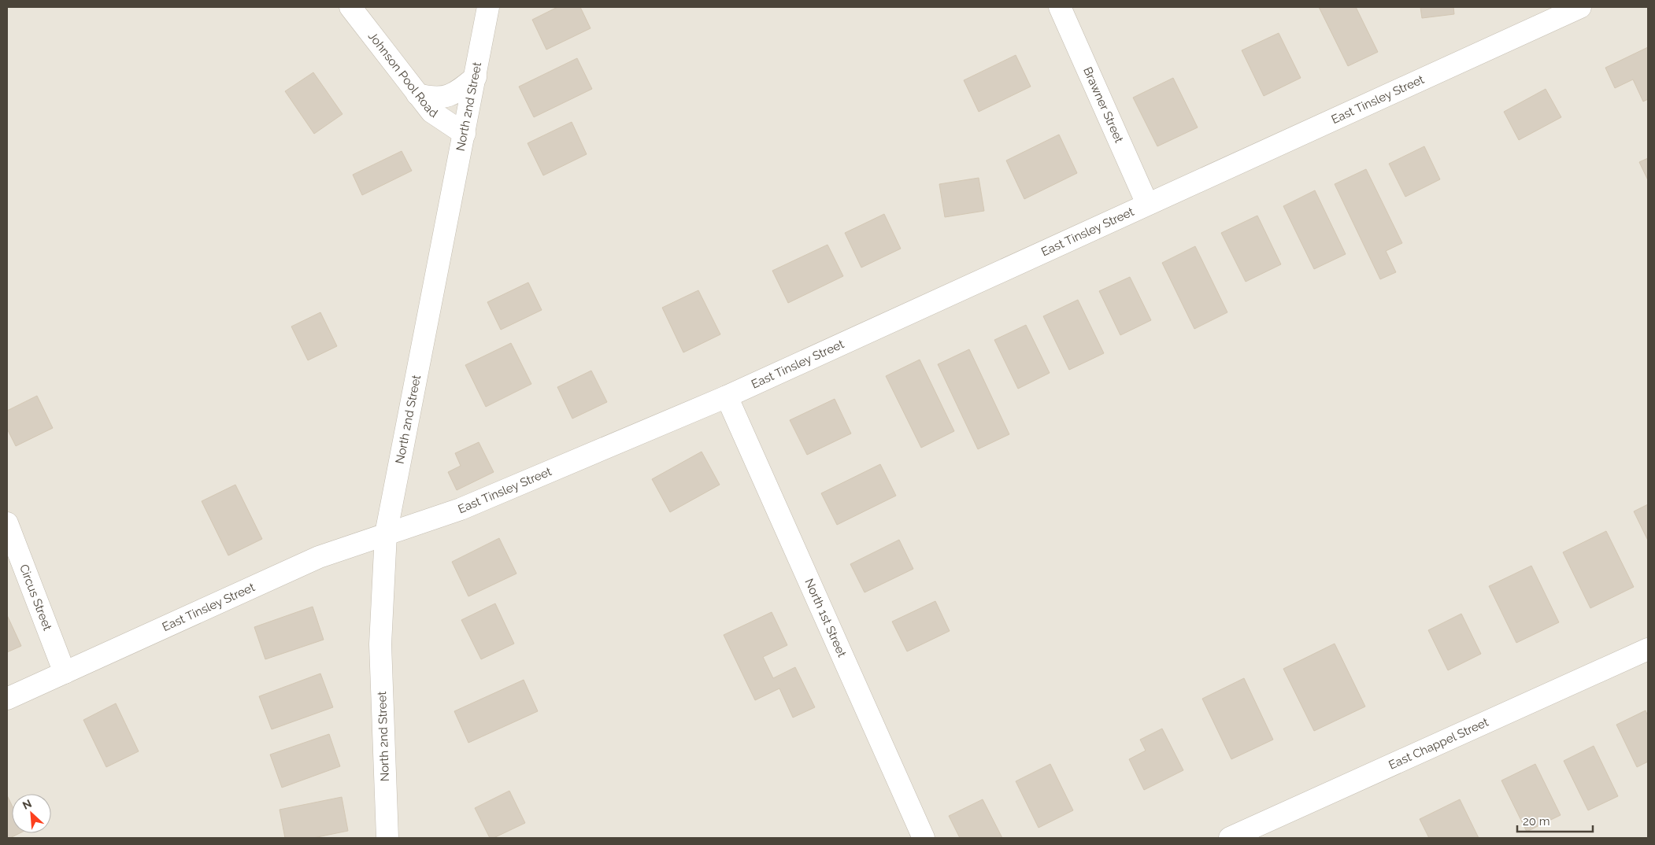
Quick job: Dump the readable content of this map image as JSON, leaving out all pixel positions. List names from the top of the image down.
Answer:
{
  "streets": {
    "street": [
      "Johnson Pool Road",
      "East Tinsley Street",
      "Brawner Street",
      "North 2nd Street",
      "Circus Street",
      "North 1st Street",
      "East Chappel Street"
    ]
  },
  "crossings": [
    ["Johnson Pool Road", "North 2nd Street"],
    ["East Tinsley Street", "Brawner Street"],
    ["East Tinsley Street", "North 2nd Street"],
    ["East Tinsley Street", "Circus Street"],
    ["East Tinsley Street", "North 1st Street"]
  ],
  "scale_bar": "20 m",
  "north": "top left"
}
